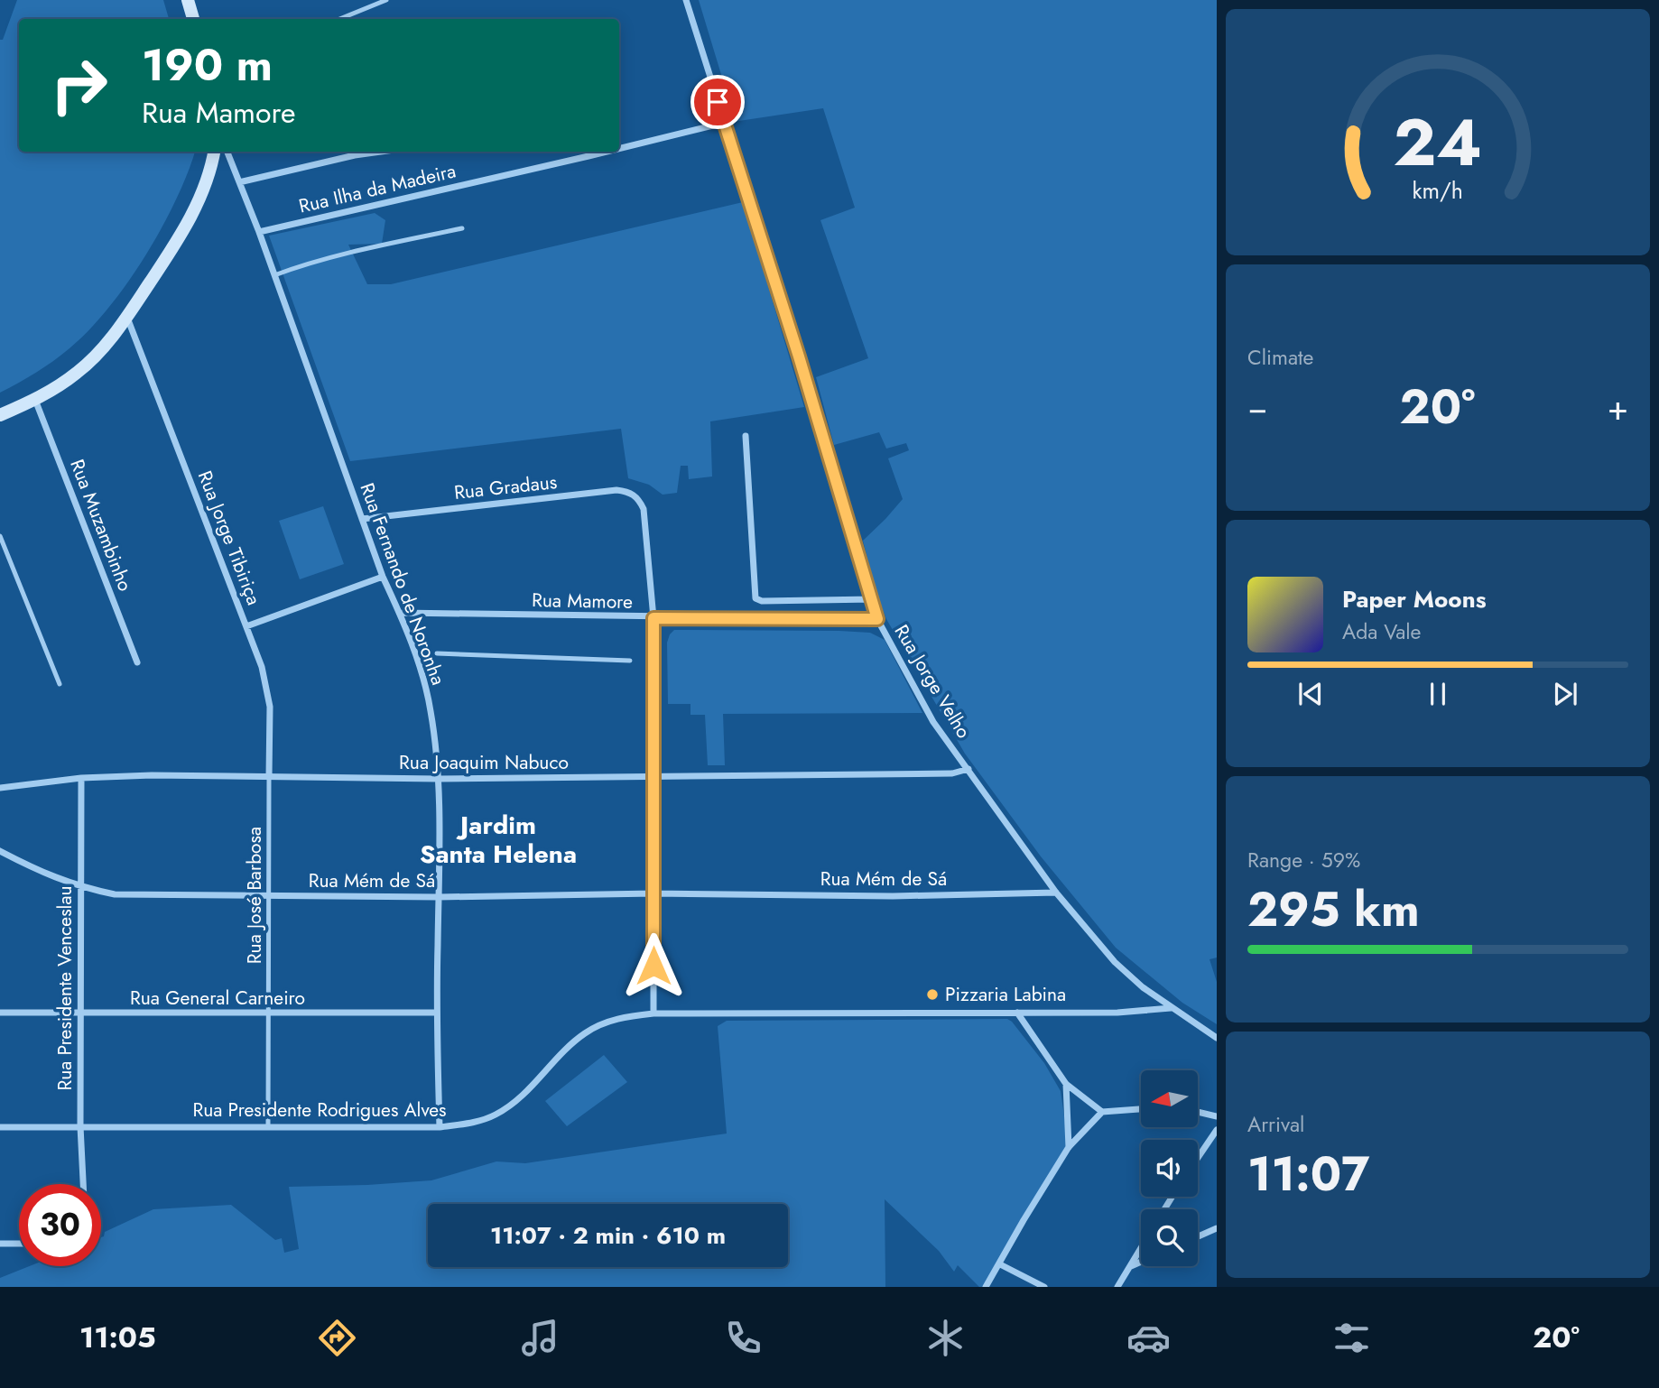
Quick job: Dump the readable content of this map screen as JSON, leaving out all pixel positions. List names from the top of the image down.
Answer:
{
  "streets": {
    "street": [
      "Rua Ilha da Madeira",
      "Rua Gradaus",
      "Rua Muzambinho",
      "Rua Jorge Tibiriça",
      "Rua Fernando de Noronha",
      "Rua Mamore",
      "Rua Jorge Velho",
      "Rua Joaquim Nabuco",
      "Rua Mém de Sá",
      "Rua Presidente Venceslau",
      "Rua General Carneiro",
      "Rua Presidente Rodrigues Alves"
    ],
    "lane": ["Rua José Barbosa"]
  },
  "crossings": [
    ["Rua Ilha da Madeira", "Rua Fernando de Noronha"],
    ["Rua Ilha da Madeira", "Rua Jorge Velho"],
    ["Rua Gradaus", "Rua Fernando de Noronha"],
    ["Rua Gradaus", "Rua Mamore"],
    ["Rua Jorge Tibiriça", "Rua Joaquim Nabuco"],
    ["Rua Jorge Tibiriça", "Rua José Barbosa"],
    ["Rua Fernando de Noronha", "Rua Mamore"],
    ["Rua Fernando de Noronha", "Rua Joaquim Nabuco"],
    ["Rua Fernando de Noronha", "Rua Mém de Sá"],
    ["Rua Fernando de Noronha", "Rua General Carneiro"],
    ["Rua Fernando de Noronha", "Rua Presidente Rodrigues Alves"],
    ["Rua Mamore", "Rua Jorge Velho"],
    ["Rua Jorge Velho", "Rua Joaquim Nabuco"],
    ["Rua Jorge Velho", "Rua Mém de Sá"],
    ["Rua Jorge Velho", "Rua Presidente Rodrigues Alves"],
    ["Rua Joaquim Nabuco", "Rua José Barbosa"],
    ["Rua Joaquim Nabuco", "Rua Presidente Venceslau"],
    ["Rua Mém de Sá", "Rua José Barbosa"],
    ["Rua Mém de Sá", "Rua Presidente Venceslau"],
    ["Rua José Barbosa", "Rua General Carneiro"],
    ["Rua José Barbosa", "Rua Presidente Rodrigues Alves"],
    ["Rua Presidente Venceslau", "Rua General Carneiro"],
    ["Rua Presidente Venceslau", "Rua Presidente Rodrigues Alves"]
  ],
  "districts": ["Jardim Santa Helena"],
  "places": ["Pizzaria Labina"],
  "north": "left",
  "page": {
    "turn": ["190 m", "Rua Mamore"],
    "tile": [
      "Climate",
      ["Range · 59%", "295 km"],
      ["Arrival", "11:07"]
    ],
    "heat": ["−", "20°", "+"],
    "song": ["Paper Moons", "Ada Vale"],
    "limit": "30",
    "trip": "11:07 · 2 min · 610 m",
    "tabs": ["11:05", "20°"],
    "gauge": ["24", "km/h"]
  }
}
